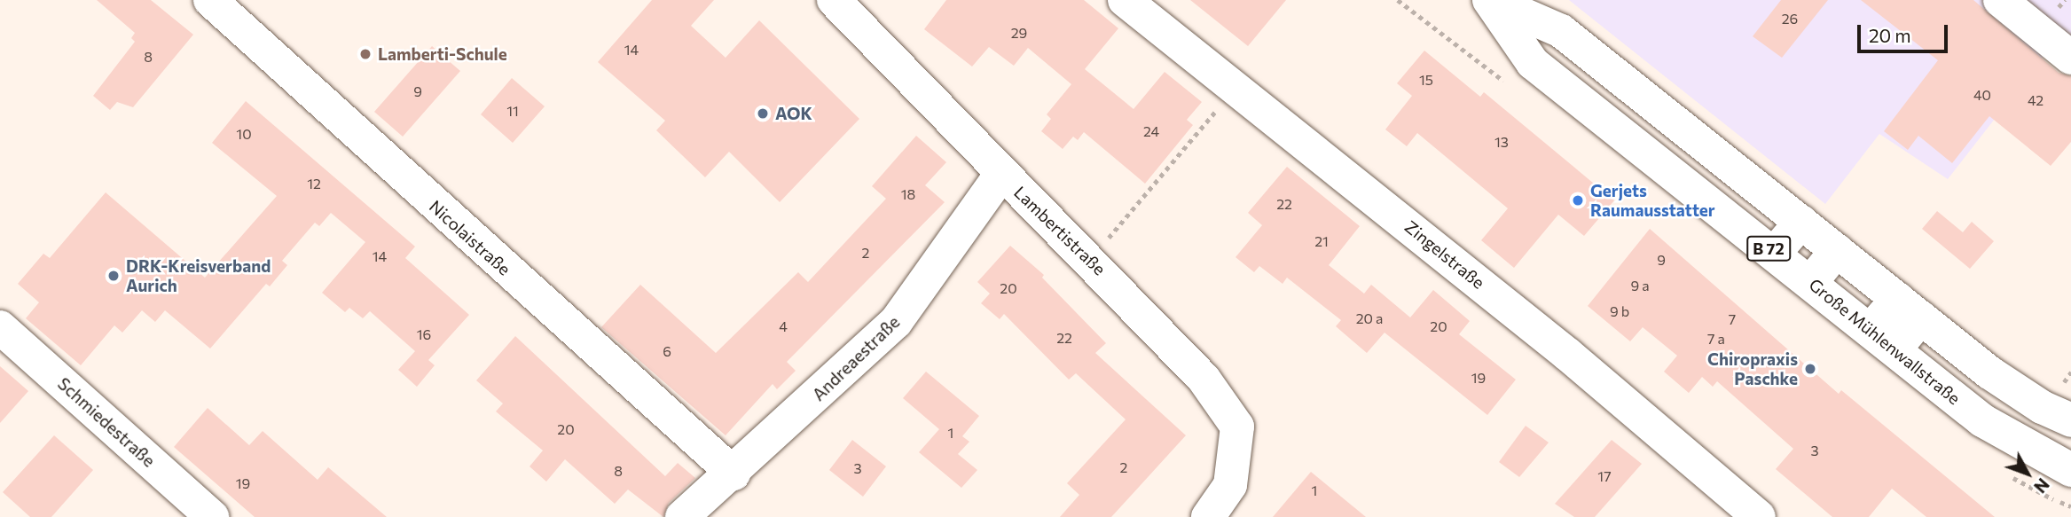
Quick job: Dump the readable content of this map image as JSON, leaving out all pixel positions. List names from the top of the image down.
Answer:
{
  "streets": {
    "street": [
      "Lambertistraße",
      "Nicolaistraße",
      "B 72",
      "Zingelstraße",
      "Große Mühlenwallstraße",
      "Andreaestraße",
      "Schmiedestraße"
    ]
  },
  "crossings": [
    ["Lambertistraße", "Andreaestraße"],
    ["Nicolaistraße", "Andreaestraße"]
  ],
  "places": [
    "Lamberti-Schule",
    "AOK",
    "Gerjets Raumausstatter",
    "DRK-Kreisverband Aurich",
    "Chiropraxis Paschke"
  ],
  "house_numbers": [
    "26",
    "29",
    "14",
    "8",
    "15",
    "9",
    "40",
    "42",
    "11",
    "24",
    "10",
    "13",
    "12",
    "18",
    "22",
    "21",
    "2",
    "14",
    "9",
    "9 a",
    "20",
    "9 b",
    "20 a",
    "7",
    "4",
    "20",
    "16",
    "22",
    "7 a",
    "6",
    "19",
    "20",
    "1",
    "3",
    "2",
    "3",
    "8",
    "17",
    "19",
    "1"
  ],
  "scale_bar": "20 m",
  "north": "bottom right"
}
